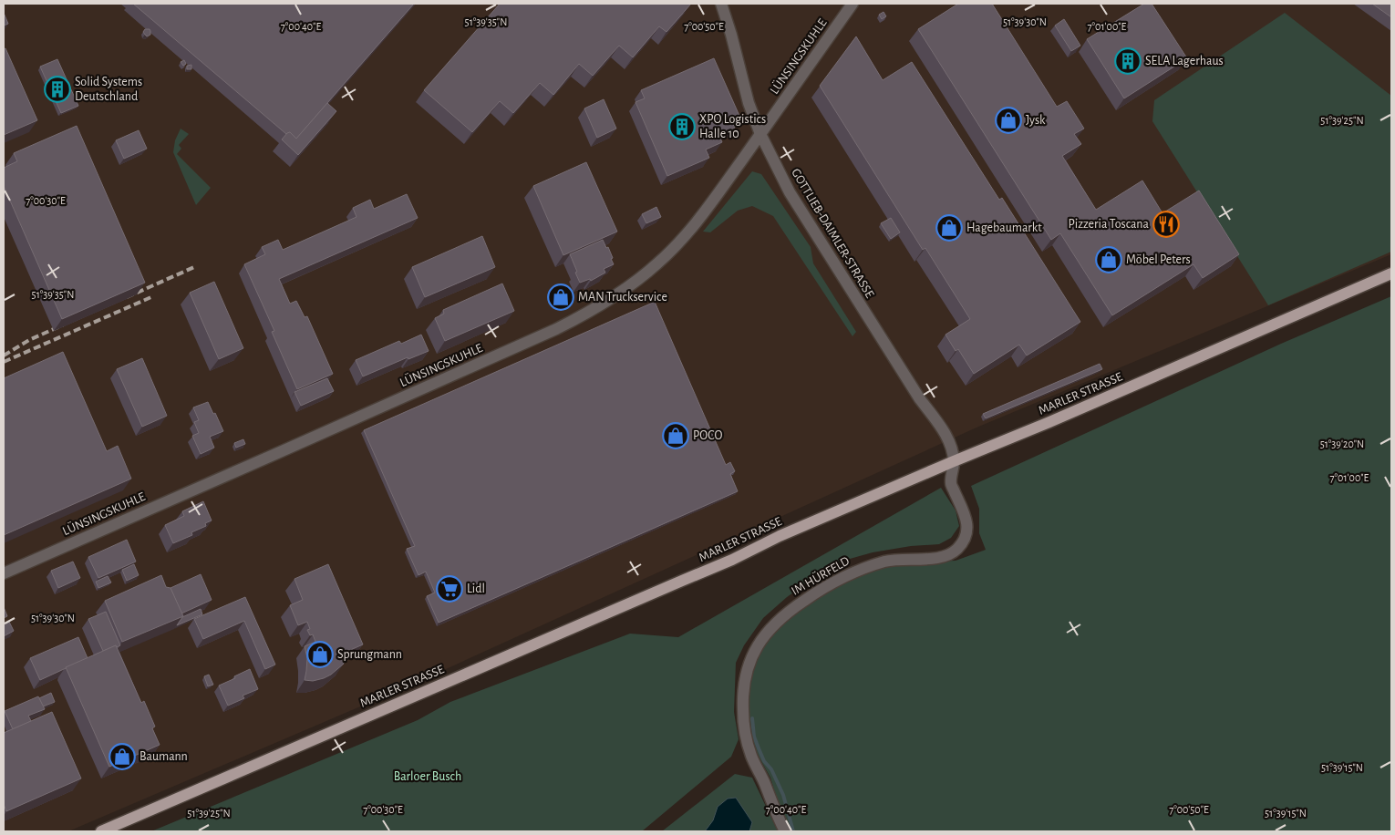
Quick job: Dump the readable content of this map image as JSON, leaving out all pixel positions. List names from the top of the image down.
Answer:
{
  "streets": {
    "main road": ["MARLER STRASSE"],
    "street": ["LÜNSINGSKUHLE", "GOTTLIEB-DAIMLER-STRASSE", "IM HÜRFELD"]
  },
  "crossings": [
    ["LÜNSINGSKUHLE", "GOTTLIEB-DAIMLER-STRASSE"],
    ["GOTTLIEB-DAIMLER-STRASSE", "MARLER STRASSE"],
    ["GOTTLIEB-DAIMLER-STRASSE", "IM HÜRFELD"],
    ["MARLER STRASSE", "IM HÜRFELD"]
  ],
  "parks": ["Barloer Busch"],
  "places": {
    "building": ["SELA Lagerhaus", "Solid Systems Deutschland", "XPO Logistics Halle 10"],
    "shop": [
      "Jysk",
      "Hagebaumarkt",
      "Möbel Peters",
      "MAN Truckservice",
      "POCO",
      "Sprungmann",
      "Baumann"
    ],
    "restaurant": ["Pizzeria Toscana"],
    "supermarket": ["Lidl"]
  },
  "coordinates": [
    "51°39'30\"N",
    "51°39'35\"N",
    "7°00'40\"E",
    "7°00'50\"E",
    "7°01'00\"E",
    "51°39'25\"N",
    "7°00'30\"E",
    "51°39'20\"N",
    "51°39'15\"N"
  ]
}
